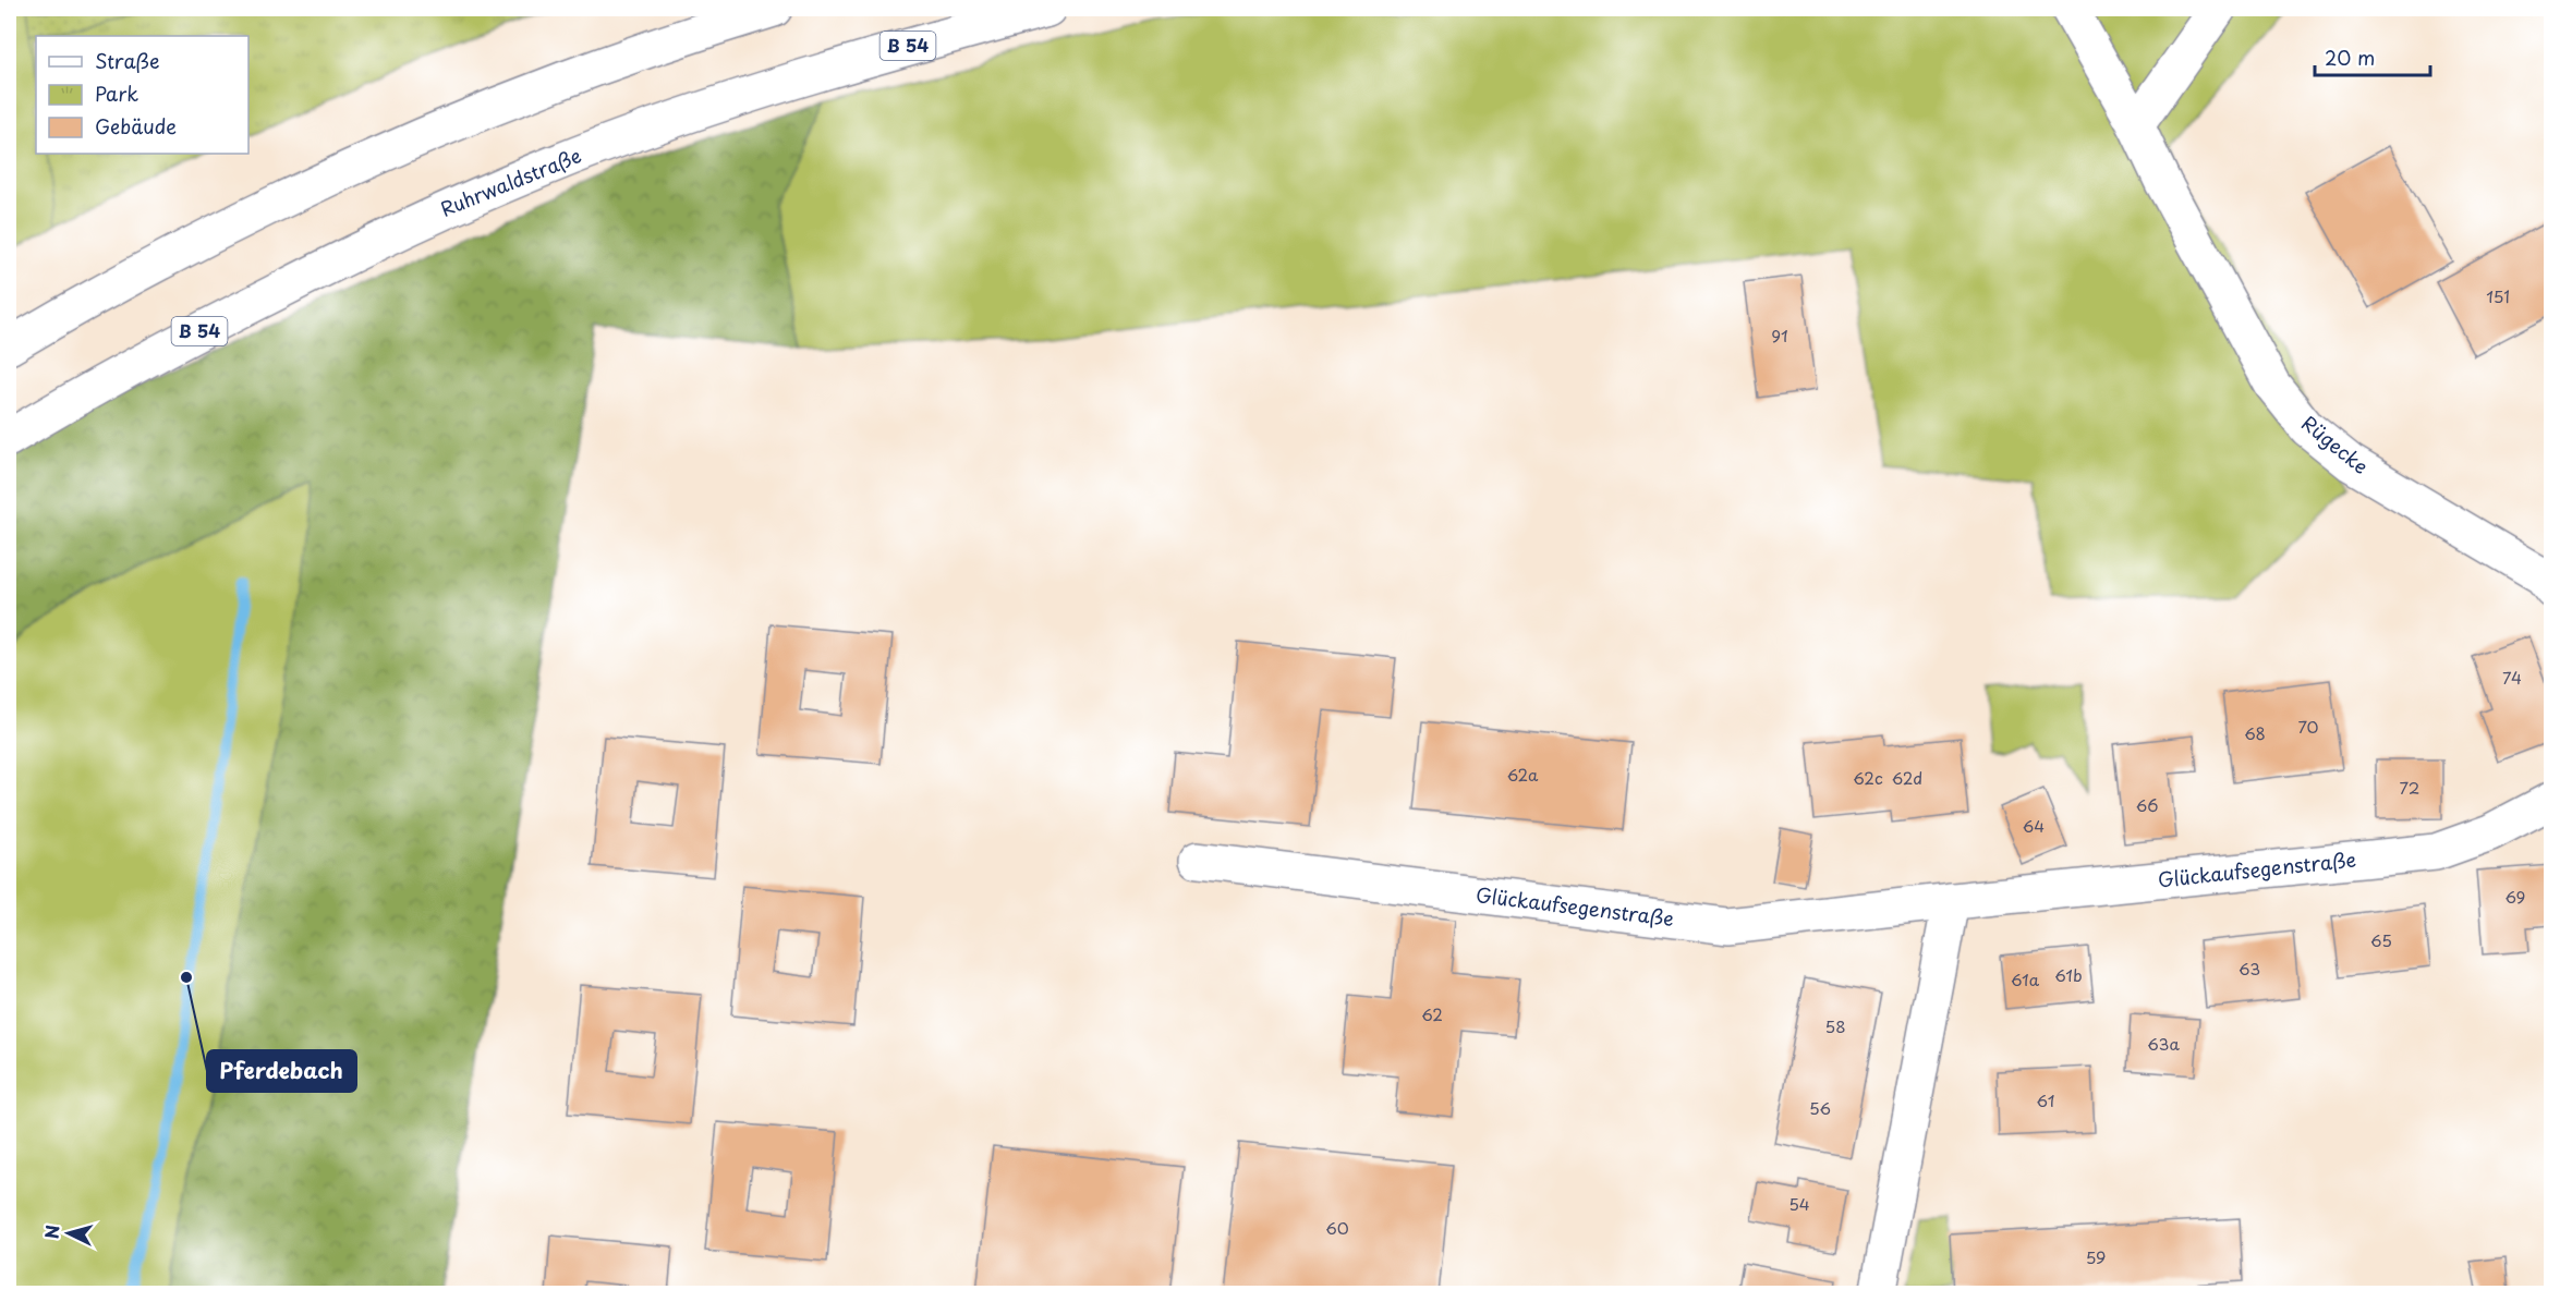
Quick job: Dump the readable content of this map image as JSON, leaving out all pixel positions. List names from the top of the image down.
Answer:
{
  "streets": {
    "main road": [
      "B 54",
      "Ruhrwaldstraße",
      "Rügecke",
      "Glückaufsegenstraße"
    ]
  },
  "places": ["Pferdebach"],
  "house_numbers": [
    "151",
    "91",
    "74",
    "70",
    "68",
    "62a",
    "62c",
    "62d",
    "72",
    "66",
    "64",
    "69",
    "65",
    "63",
    "61b",
    "61a",
    "62",
    "58",
    "63a",
    "61",
    "56",
    "54",
    "60",
    "59"
  ],
  "legend": ["Straße", "Park", "Gebäude"],
  "scale_bar": "20 m",
  "north": "left"
}
